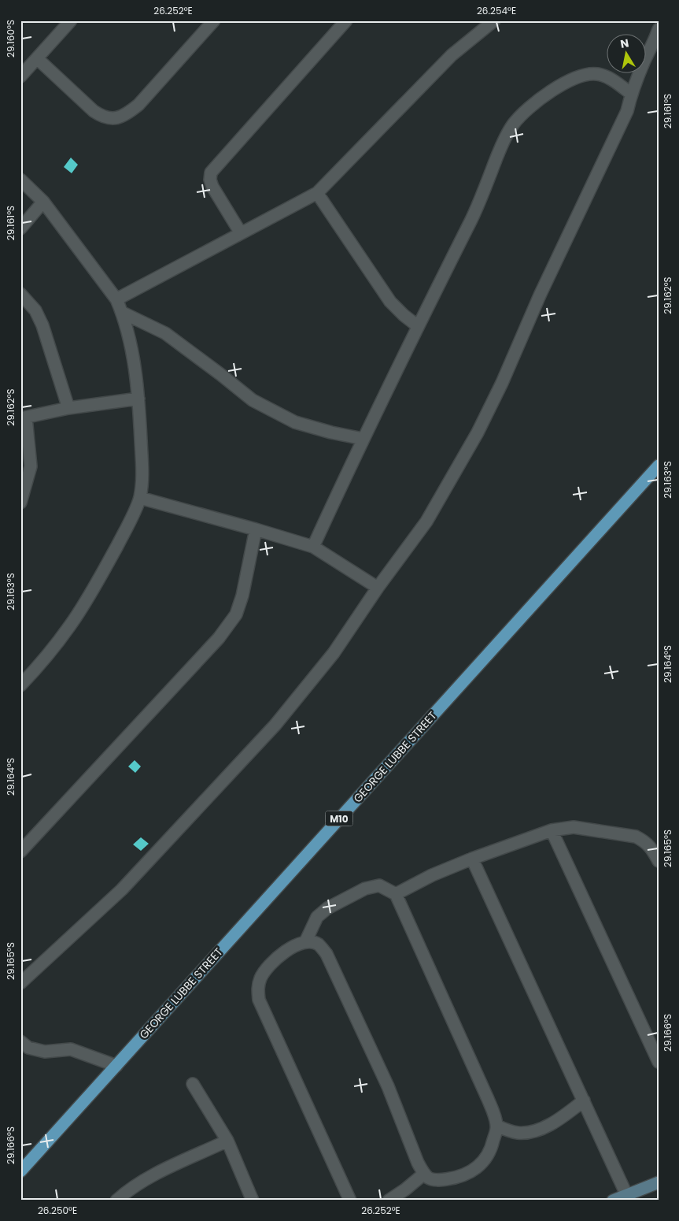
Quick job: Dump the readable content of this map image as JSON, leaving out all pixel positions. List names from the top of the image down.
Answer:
{
  "streets": {
    "main road": ["GEORGE LUBBE STREET", "M10"]
  },
  "north": "top",
  "coordinates": [
    "26.252°E",
    "26.254°E",
    "29.160°S",
    "29.161°S",
    "29.162°S",
    "29.163°S",
    "29.164°S",
    "29.165°S",
    "29.166°S",
    "26.250°E"
  ]
}
